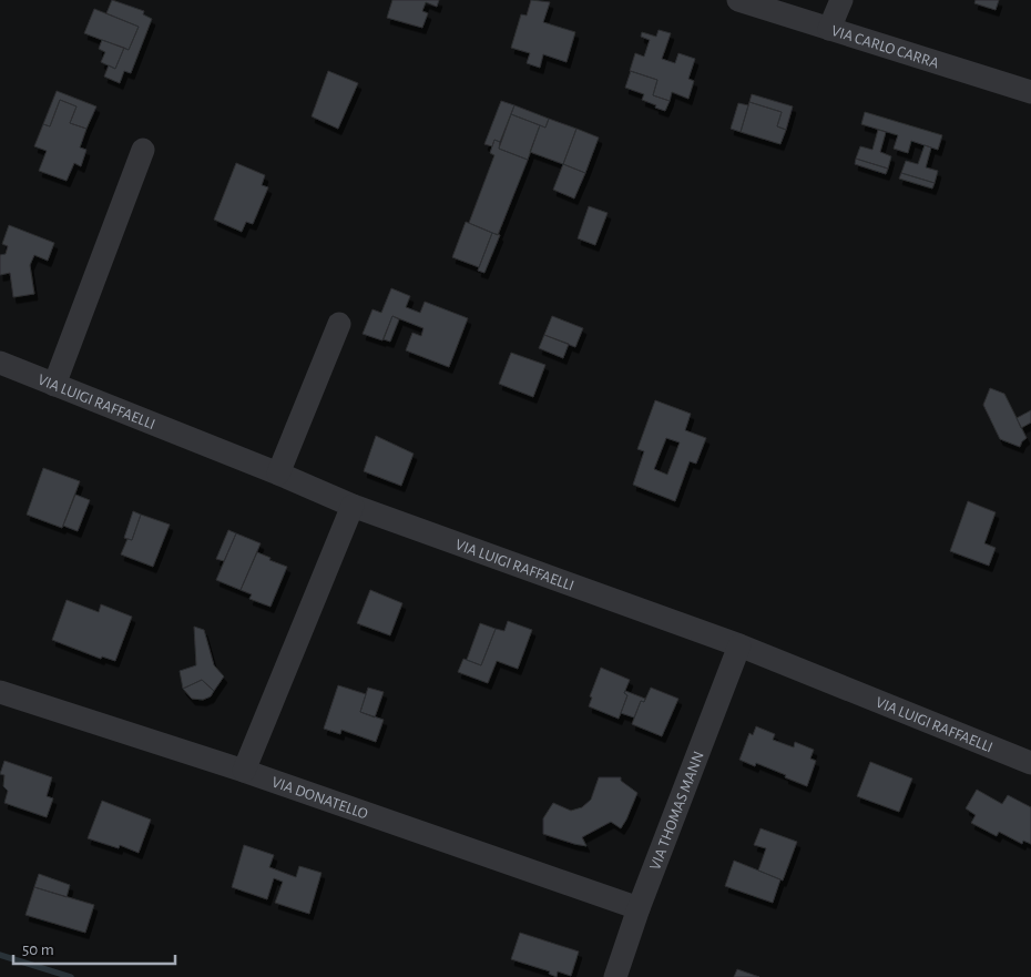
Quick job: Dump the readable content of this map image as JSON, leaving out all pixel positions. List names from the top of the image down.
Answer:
{
  "streets": {
    "street": [
      "VIA CARLO CARRA",
      "VIA LUIGI RAFFAELLI",
      "VIA DONATELLO",
      "VIA THOMAS MANN"
    ]
  },
  "crossings": [
    ["VIA LUIGI RAFFAELLI", "VIA THOMAS MANN"],
    ["VIA DONATELLO", "VIA THOMAS MANN"]
  ],
  "scale_bar": "50 m"
}
